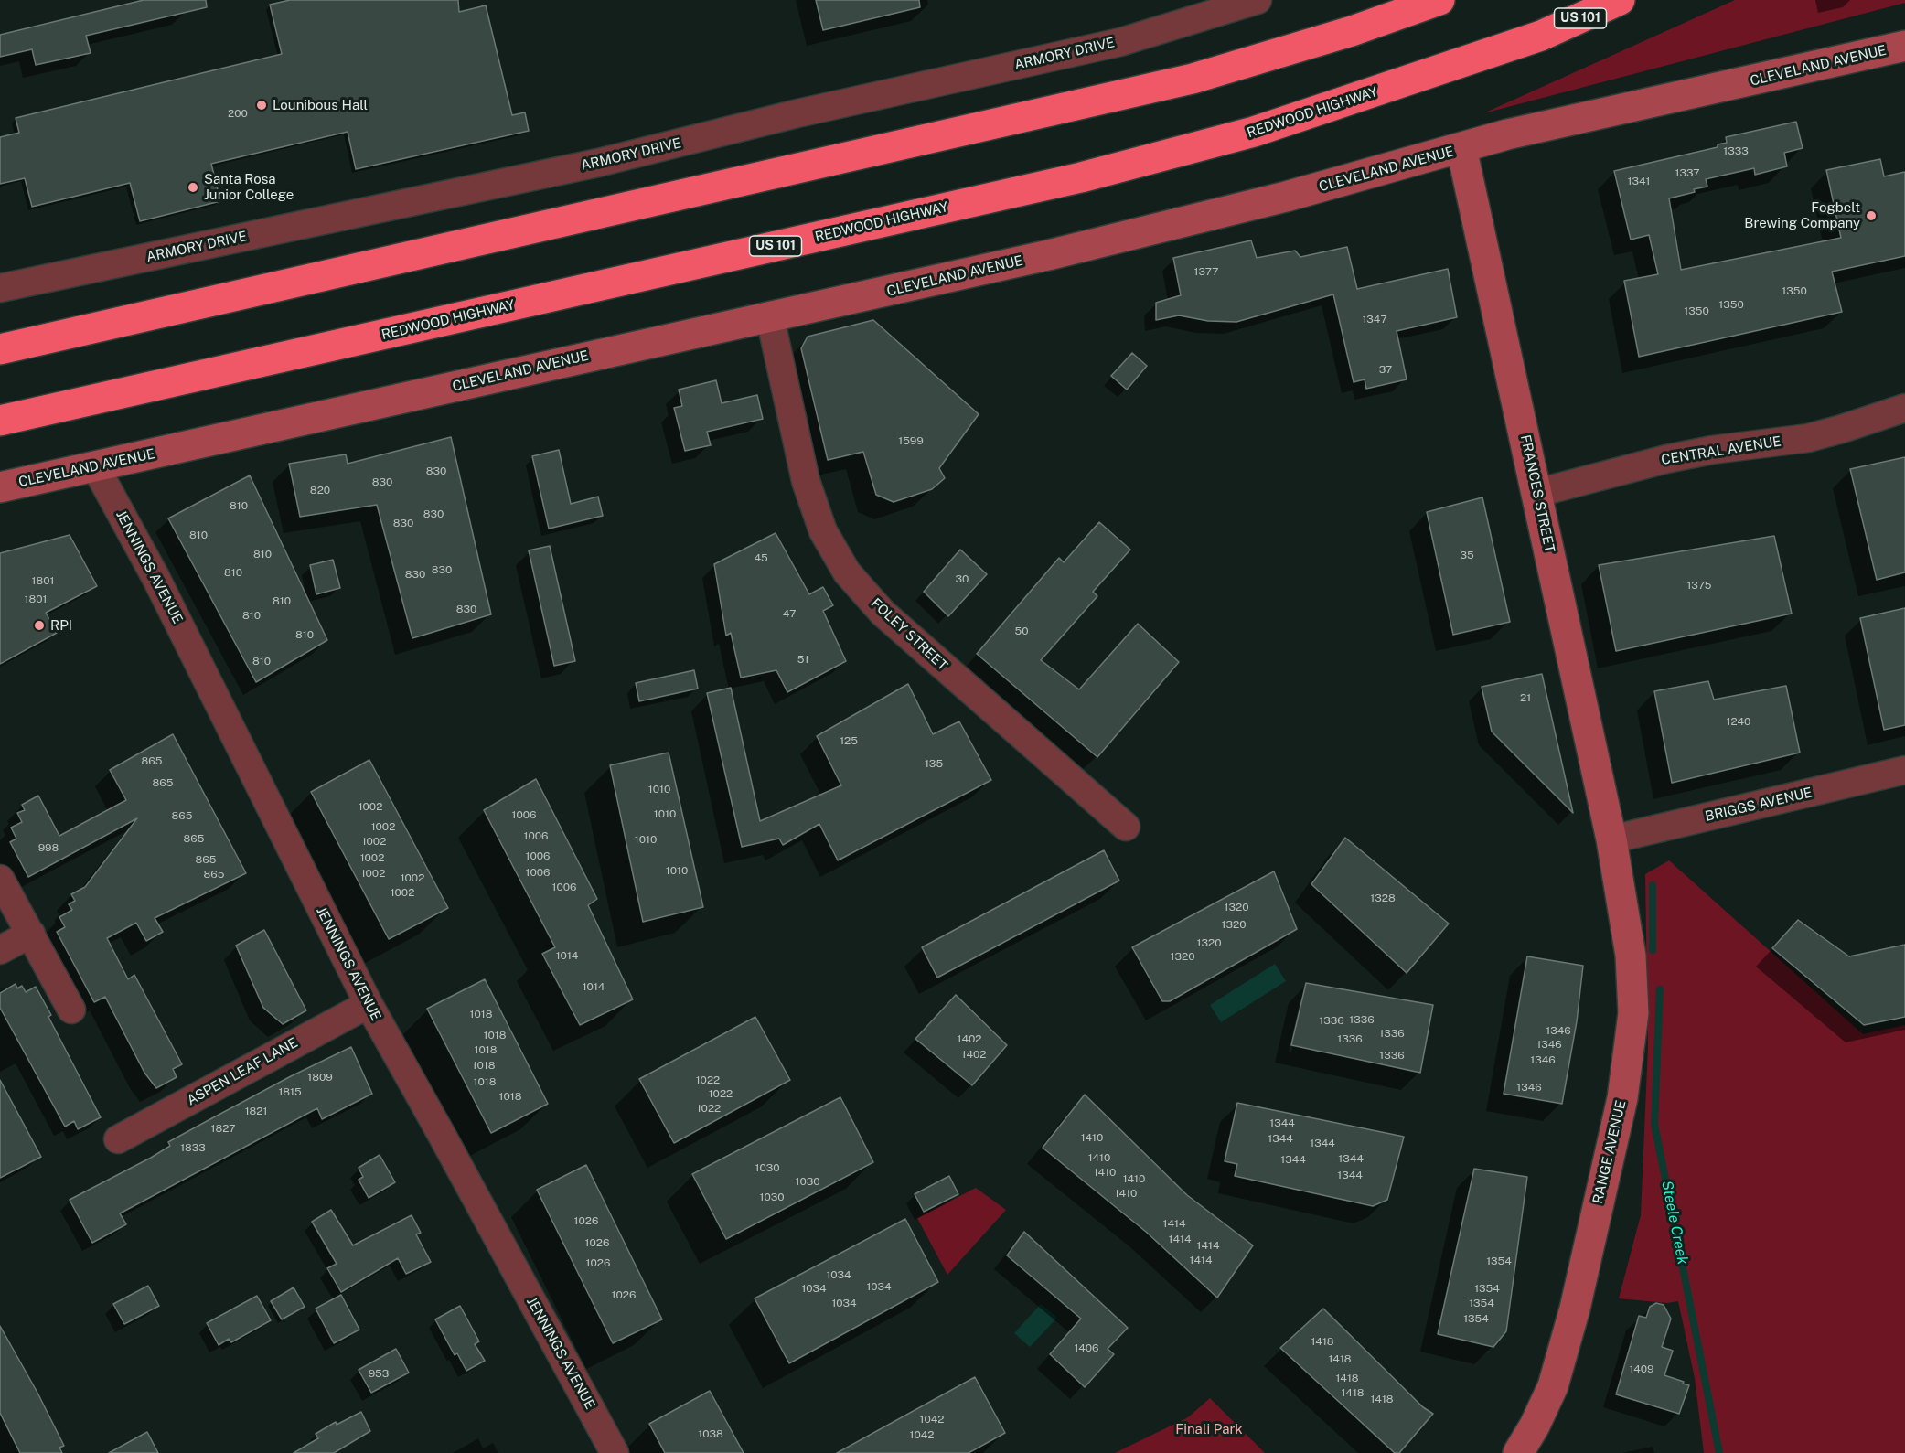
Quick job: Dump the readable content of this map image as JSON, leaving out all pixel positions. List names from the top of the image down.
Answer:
{
  "streets": {
    "highway": ["US 101", "REDWOOD HIGHWAY"],
    "street": [
      "ARMORY DRIVE",
      "CLEVELAND AVENUE",
      "CENTRAL AVENUE",
      "FRANCES STREET",
      "JENNINGS AVENUE",
      "FOLEY STREET",
      "BRIGGS AVENUE",
      "ASPEN LEAF LANE",
      "RANGE AVENUE"
    ]
  },
  "crossings": [
    ["CLEVELAND AVENUE", "FRANCES STREET"],
    ["CLEVELAND AVENUE", "JENNINGS AVENUE"],
    ["CLEVELAND AVENUE", "FOLEY STREET"],
    ["CENTRAL AVENUE", "FRANCES STREET"],
    ["FRANCES STREET", "BRIGGS AVENUE"],
    ["FRANCES STREET", "RANGE AVENUE"],
    ["JENNINGS AVENUE", "ASPEN LEAF LANE"],
    ["BRIGGS AVENUE", "RANGE AVENUE"]
  ],
  "water": ["Steele Creek"],
  "parks": ["Finali Park"],
  "places": [
    "Lounibous Hall",
    "Santa Rosa Junior College",
    "Fogbelt Brewing Company",
    "RPI"
  ],
  "house_numbers": [
    "200",
    "1333",
    "1337",
    "1341",
    "1377",
    "1350",
    "1350",
    "1350",
    "1347",
    "37",
    "1599",
    "830",
    "830",
    "820",
    "810",
    "830",
    "830",
    "810",
    "810",
    "35",
    "45",
    "830",
    "810",
    "830",
    "30",
    "1801",
    "1375",
    "1801",
    "810",
    "830",
    "47",
    "810",
    "50",
    "810",
    "51",
    "810",
    "21",
    "1240",
    "125",
    "865",
    "135",
    "865",
    "1010",
    "1002",
    "1010",
    "1006",
    "865",
    "1002",
    "1006",
    "865",
    "1010",
    "1002",
    "998",
    "1006",
    "1002",
    "865",
    "1010",
    "1006",
    "1002",
    "865",
    "1002",
    "1006",
    "1002",
    "1328",
    "1320",
    "1320",
    "1320",
    "1014",
    "1320",
    "1014",
    "1018",
    "1336",
    "1336",
    "1346",
    "1336",
    "1018",
    "1402",
    "1336",
    "1346",
    "1018",
    "1402",
    "1336",
    "1346",
    "1018",
    "1809",
    "1022",
    "1018",
    "1346",
    "1815",
    "1022",
    "1018",
    "1022",
    "1821",
    "1344",
    "1827",
    "1410",
    "1344",
    "1344",
    "1833",
    "1410",
    "1344",
    "1344",
    "1030",
    "1410",
    "1344",
    "1410",
    "1030",
    "1410",
    "1030",
    "1026",
    "1414",
    "1414",
    "1026",
    "1414",
    "1414",
    "1354",
    "1026",
    "1034",
    "1034",
    "1034",
    "1354",
    "1026",
    "1034",
    "1354",
    "1354",
    "1418",
    "1406",
    "1418",
    "1409",
    "953",
    "1418",
    "1418",
    "1418",
    "1042",
    "1038",
    "1042"
  ]
}
